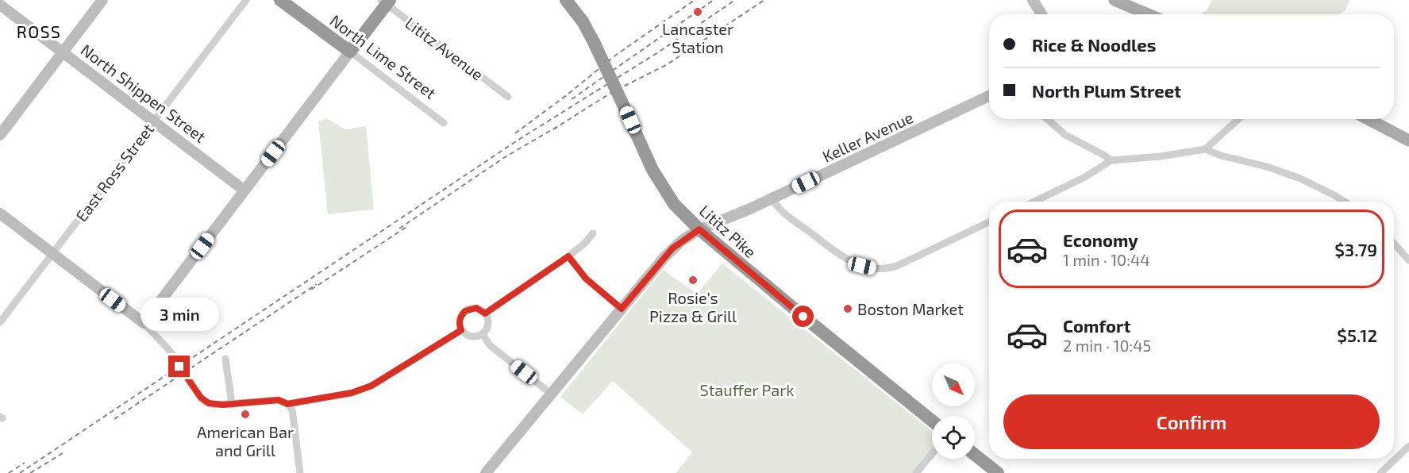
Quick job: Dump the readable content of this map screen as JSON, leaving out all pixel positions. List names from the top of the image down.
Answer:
{
  "streets": {
    "highway": ["North Lime Street", "Lititz Pike"],
    "street": [
      "Lititz Avenue",
      "North Shippen Street",
      "Keller Avenue",
      "East Ross Street"
    ]
  },
  "crossings": [
    ["North Shippen Street", "East Ross Street"],
    ["Keller Avenue", "Lititz Pike"]
  ],
  "districts": ["ROSS"],
  "parks": ["Stauffer Park"],
  "places": [
    "Lancaster Station",
    "Rosie’s Pizza & Grill",
    "Boston Market",
    "American Bar and Grill"
  ],
  "north": "bottom right",
  "page": {
    "banner": ["Rice & Noodles", "North Plum Street"],
    "list": [
      {
        "name": "Economy",
        "note": "1 min · 10:44",
        "value": "$3.79"
      },
      {
        "name": "Comfort",
        "note": "2 min · 10:45",
        "value": "$5.12"
      }
    ],
    "bubble": "3 min",
    "buttons": "Confirm"
  }
}
